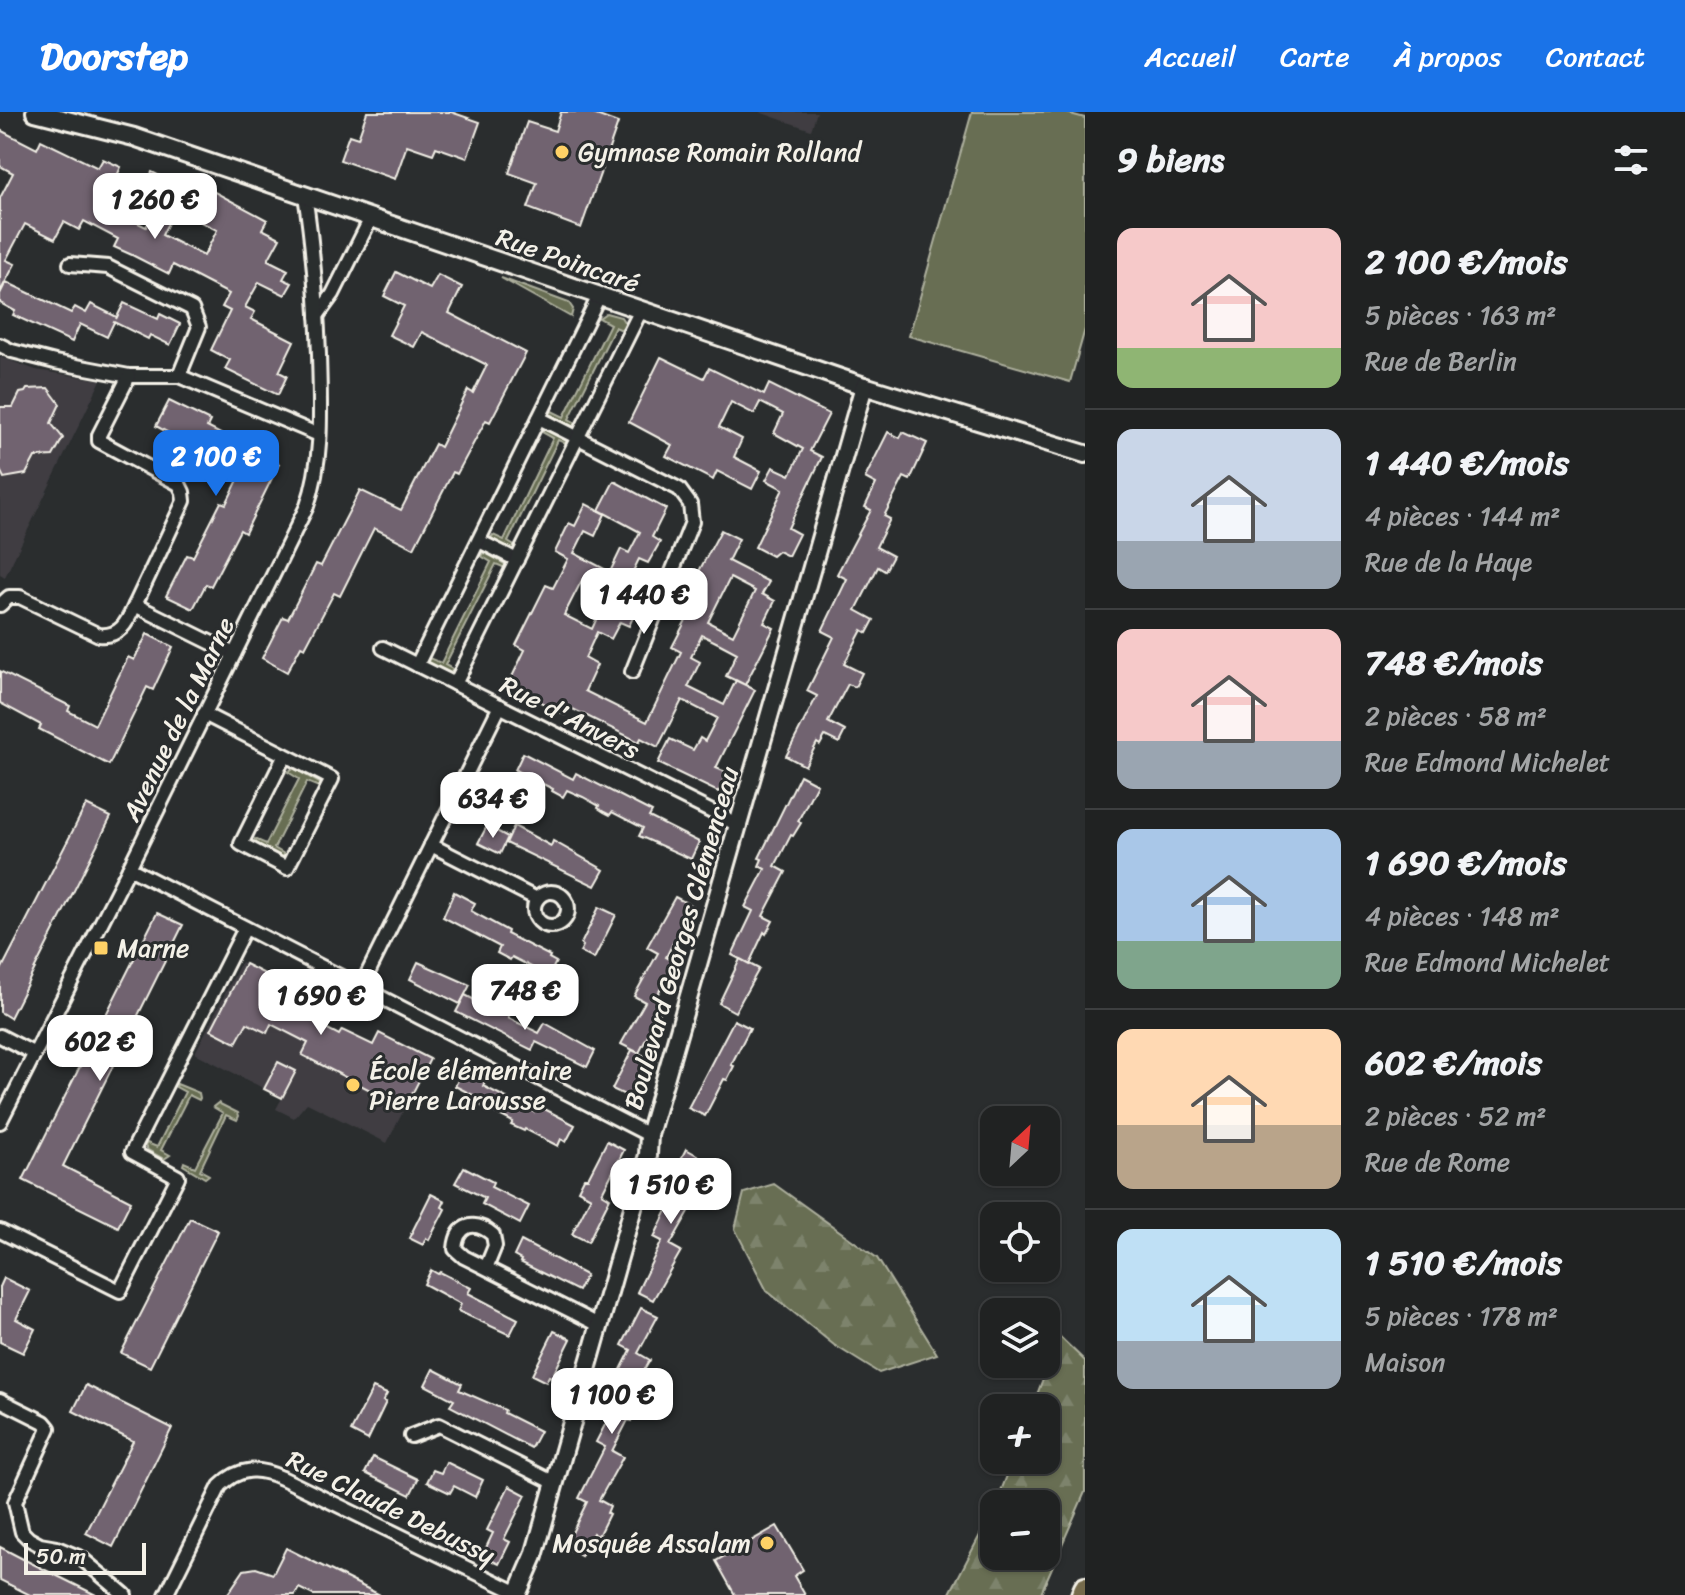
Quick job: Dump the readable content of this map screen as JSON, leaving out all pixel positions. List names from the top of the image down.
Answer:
{
  "streets": {
    "street": [
      "Rue Poincaré",
      "Rue d'Anvers",
      "Avenue de la Marne",
      "Boulevard Georges Clémenceau",
      "Rue Claude Debussy"
    ]
  },
  "crossings": [
    ["Rue Poincaré", "Avenue de la Marne"],
    ["Rue Poincaré", "Boulevard Georges Clémenceau"],
    ["Rue d'Anvers", "Boulevard Georges Clémenceau"],
    ["Boulevard Georges Clémenceau", "Rue Claude Debussy"]
  ],
  "places": {
    "other": ["Gymnase Romain Rolland", "École élémentaire Pierre Larousse", "Mosquée Assalam"],
    "transit": ["Marne"]
  },
  "scale_bar": "50 m",
  "north": "top right",
  "page": {
    "header": "Doorstep",
    "nav": [
      "Accueil",
      "Carte",
      "À propos",
      "Contact"
    ],
    "heading": "9 biens",
    "price": [
      "1 260 €",
      "2 100 €",
      "1 440 €",
      "634 €",
      "748 €",
      "1 690 €",
      "602 €",
      "1 510 €",
      "1 100 €"
    ],
    "list": [
      {
        "name": "2 100 €/mois",
        "note": "5 pièces · 163 m² · Rue de Berlin"
      },
      {
        "name": "1 440 €/mois",
        "note": "4 pièces · 144 m² · Rue de la Haye"
      },
      {
        "name": "748 €/mois",
        "note": "2 pièces · 58 m² · Rue Edmond Michelet"
      },
      {
        "name": "1 690 €/mois",
        "note": "4 pièces · 148 m² · Rue Edmond Michelet"
      },
      {
        "name": "602 €/mois",
        "note": "2 pièces · 52 m² · Rue de Rome"
      },
      {
        "name": "1 510 €/mois",
        "note": "5 pièces · 178 m² · Maison"
      }
    ],
    "map_buttons": ["+", "−"],
    "scale": "50 m"
  }
}
